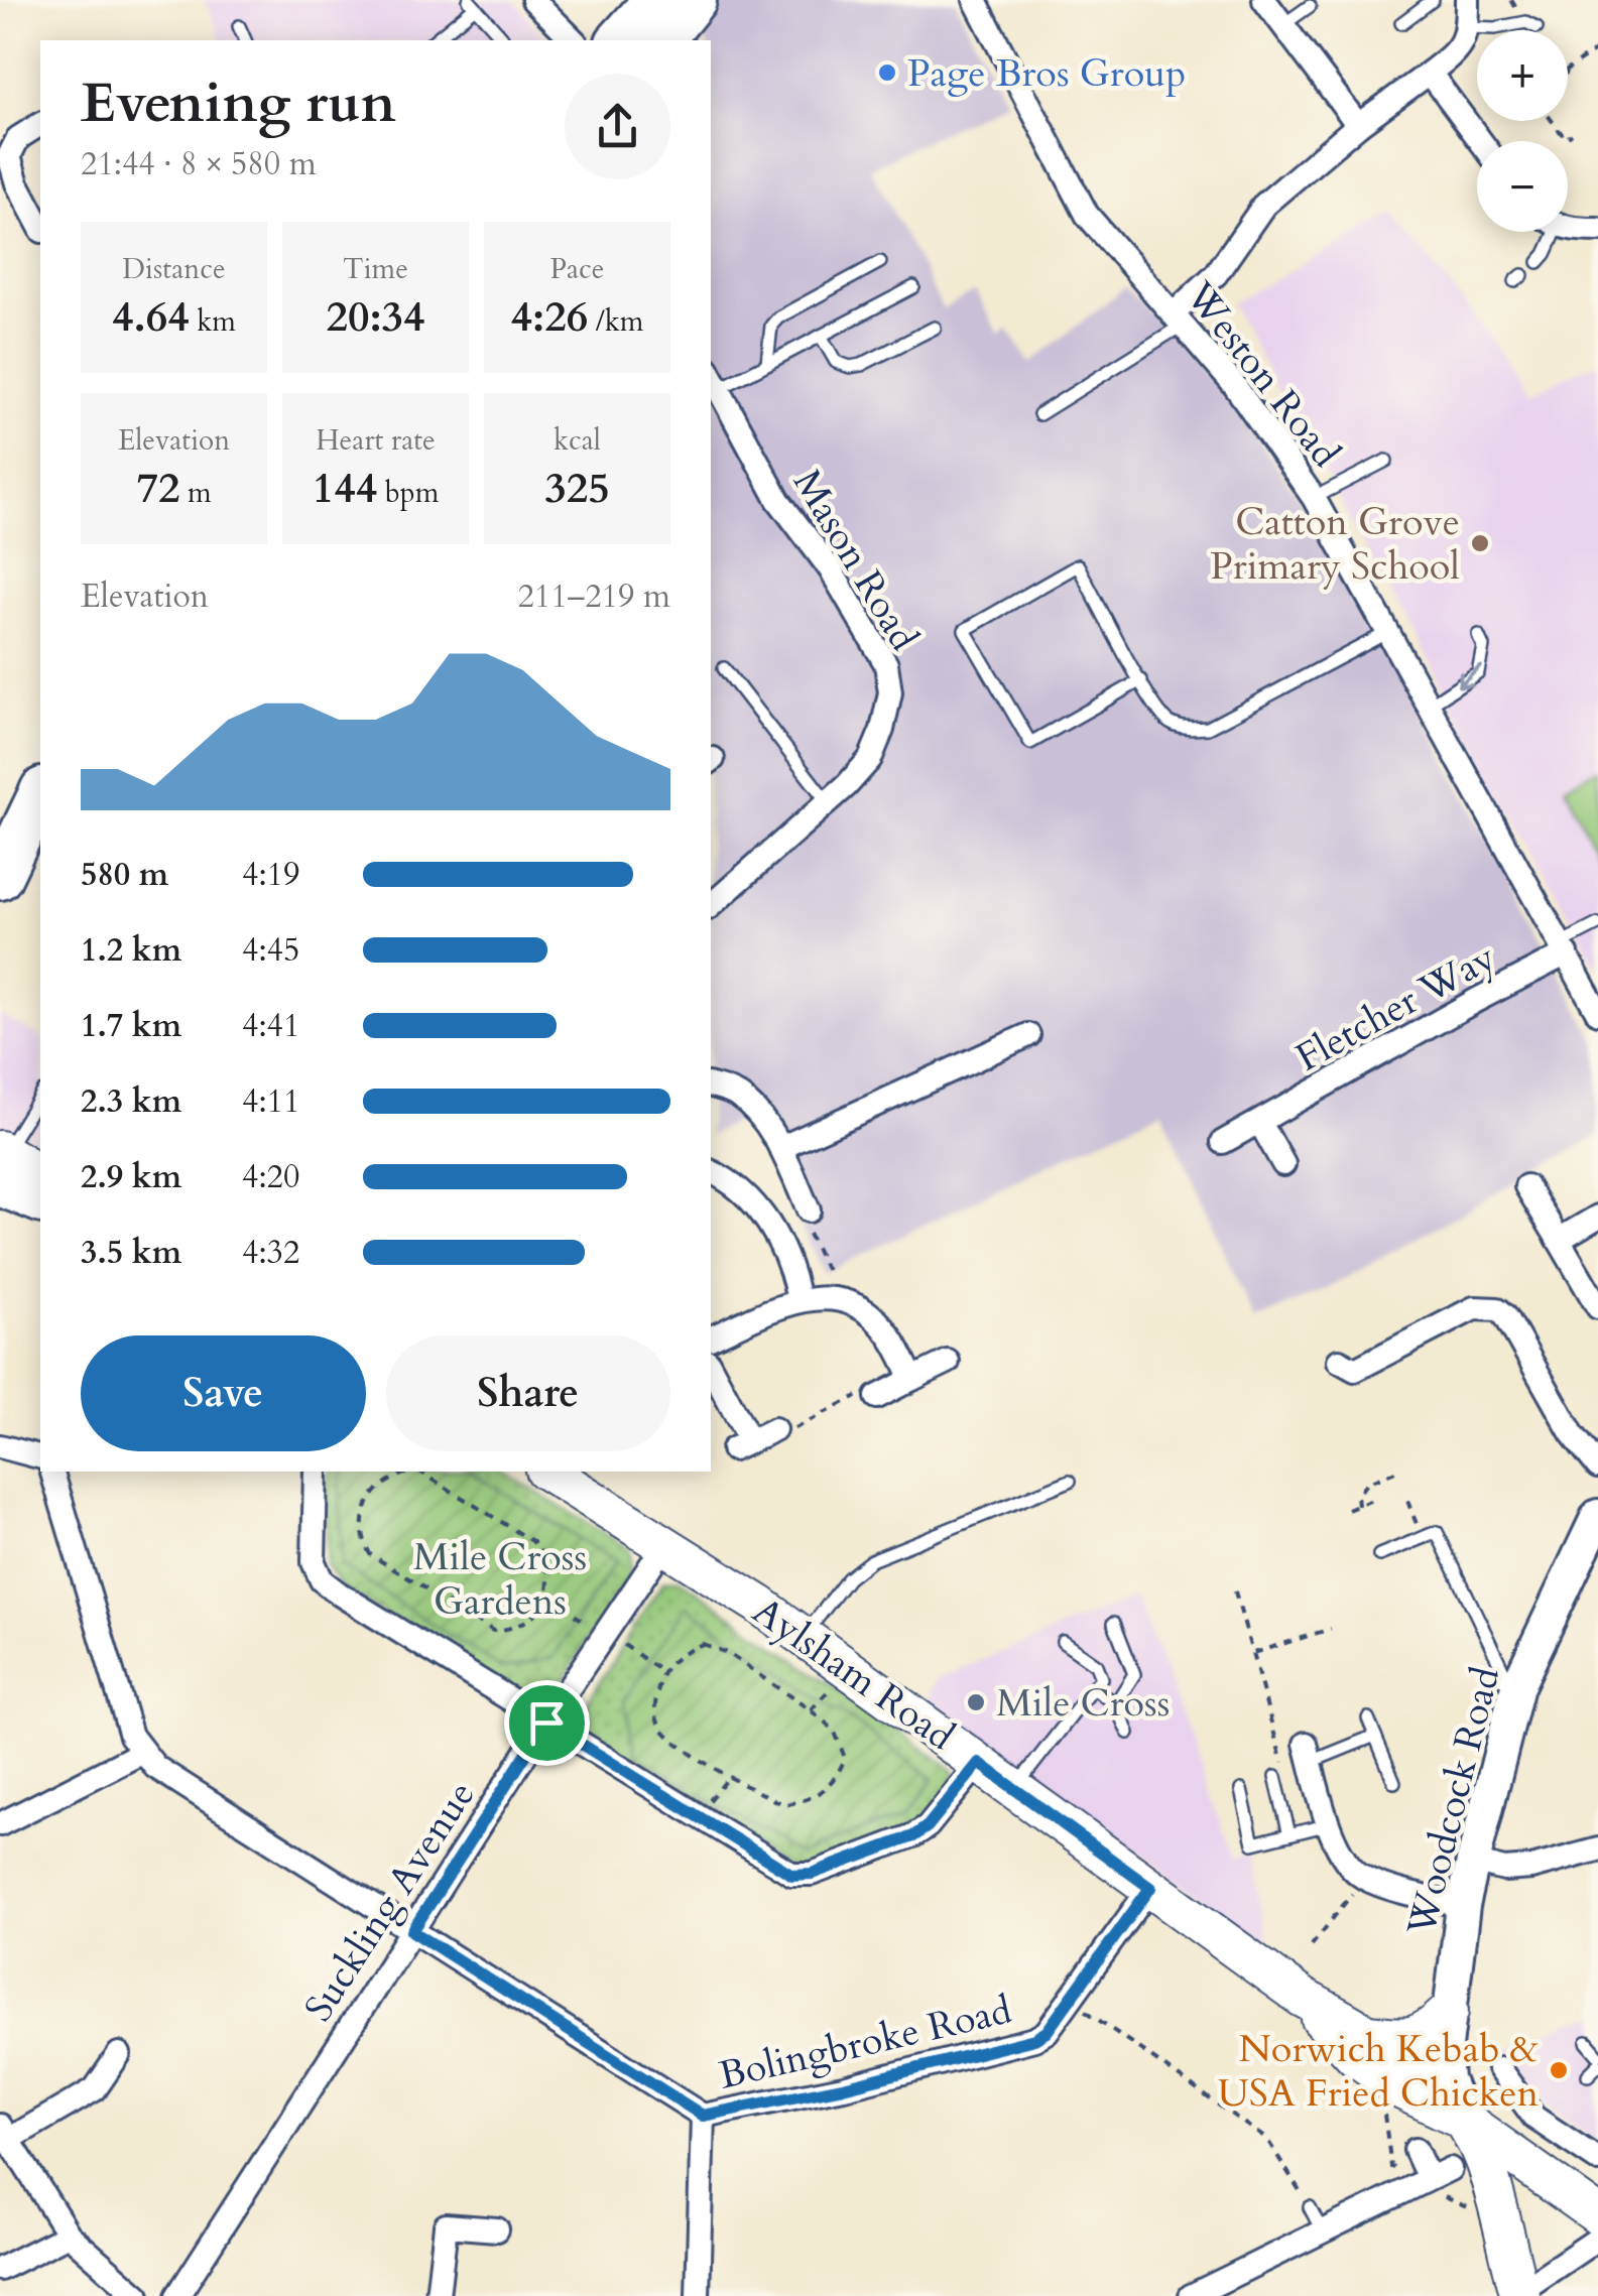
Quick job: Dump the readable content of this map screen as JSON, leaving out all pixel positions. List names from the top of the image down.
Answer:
{
  "streets": {
    "main road": ["Aylsham Road"],
    "street": [
      "Weston Road",
      "Mason Road",
      "Fletcher Way",
      "Woodcock Road",
      "Suckling Avenue",
      "Bolingbroke Road"
    ]
  },
  "crossings": [
    ["Weston Road", "Fletcher Way"],
    ["Aylsham Road", "Woodcock Road"],
    ["Aylsham Road", "Suckling Avenue"],
    ["Aylsham Road", "Bolingbroke Road"],
    ["Suckling Avenue", "Bolingbroke Road"]
  ],
  "parks": ["Mile Cross Gardens"],
  "places": [
    "Page Bros Group",
    "Catton Grove Primary School",
    "Mile Cross",
    "Norwich Kebab & USA Fried Chicken"
  ],
  "page": {
    "map_buttons": ["+", "−"],
    "heading": ["Evening run", "21:44 · 8 × 580 m"],
    "stats": [
      ["Distance", "4.64 km"],
      ["Time", "20:34"],
      ["Pace", "4:26 /km"],
      ["Elevation", "72 m"],
      ["Heart rate", "144 bpm"],
      ["kcal", "325"]
    ],
    "chart": ["Elevation", "211–219 m"],
    "list": [
      {
        "name": "580 m",
        "note": "4:19"
      },
      {
        "name": "1.2 km",
        "note": "4:45"
      },
      {
        "name": "1.7 km",
        "note": "4:41"
      },
      {
        "name": "2.3 km",
        "note": "4:11"
      },
      {
        "name": "2.9 km",
        "note": "4:20"
      },
      {
        "name": "3.5 km",
        "note": "4:32"
      }
    ],
    "buttons": ["Save", "Share"]
  }
}
